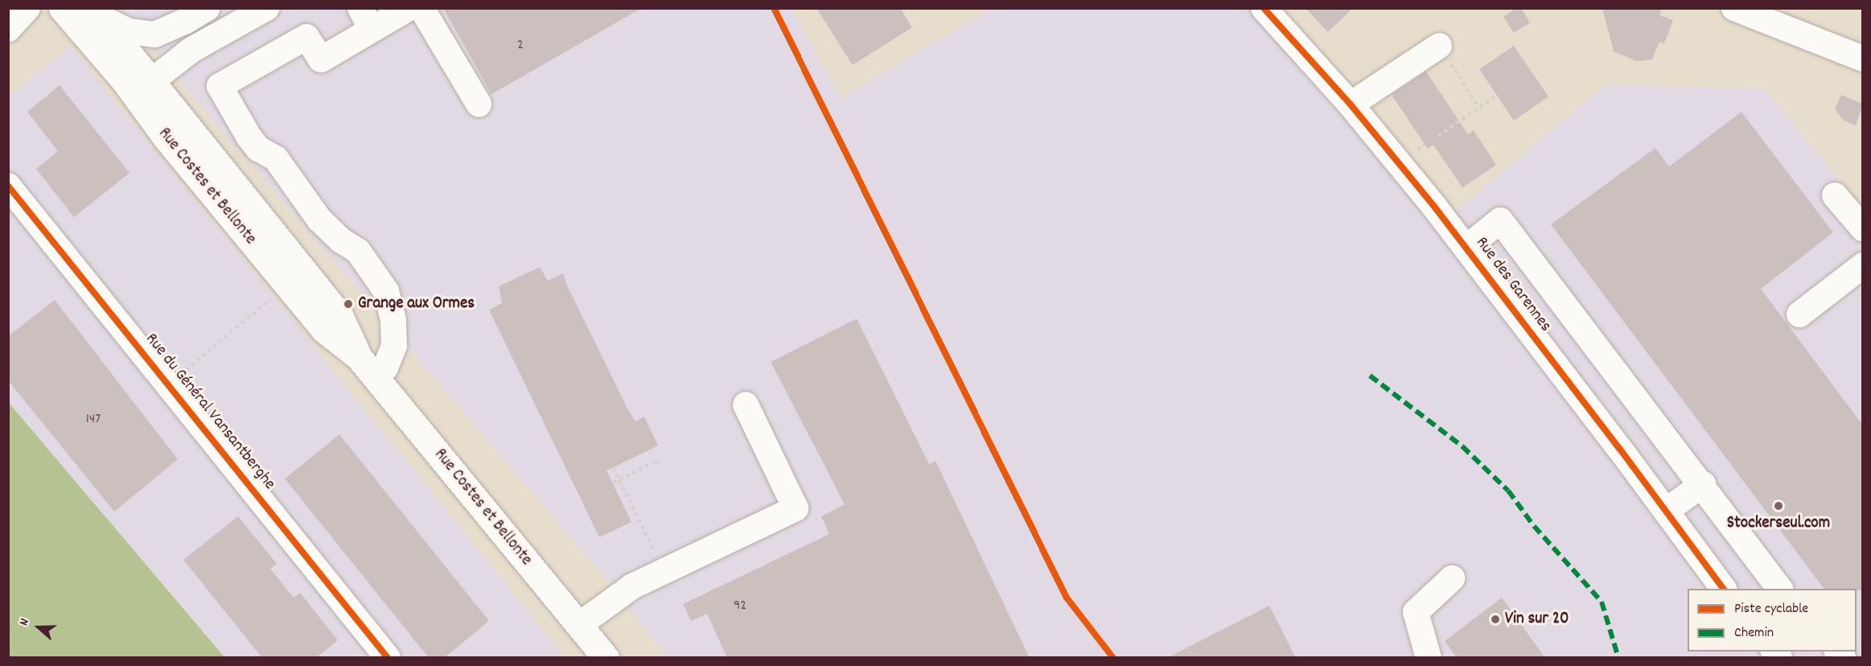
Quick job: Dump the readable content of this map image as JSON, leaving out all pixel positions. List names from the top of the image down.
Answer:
{
  "streets": {
    "main road": ["Rue Costes et Bellonte"],
    "street": ["Rue des Garennes", "Rue du Général Vansantberghe"]
  },
  "places": ["Grange aux Ormes", "Stockerseul.com", "Vin sur 20"],
  "house_numbers": ["2", "147", "92"],
  "legend": ["Piste cyclable", "Chemin"],
  "north": "left"
}
